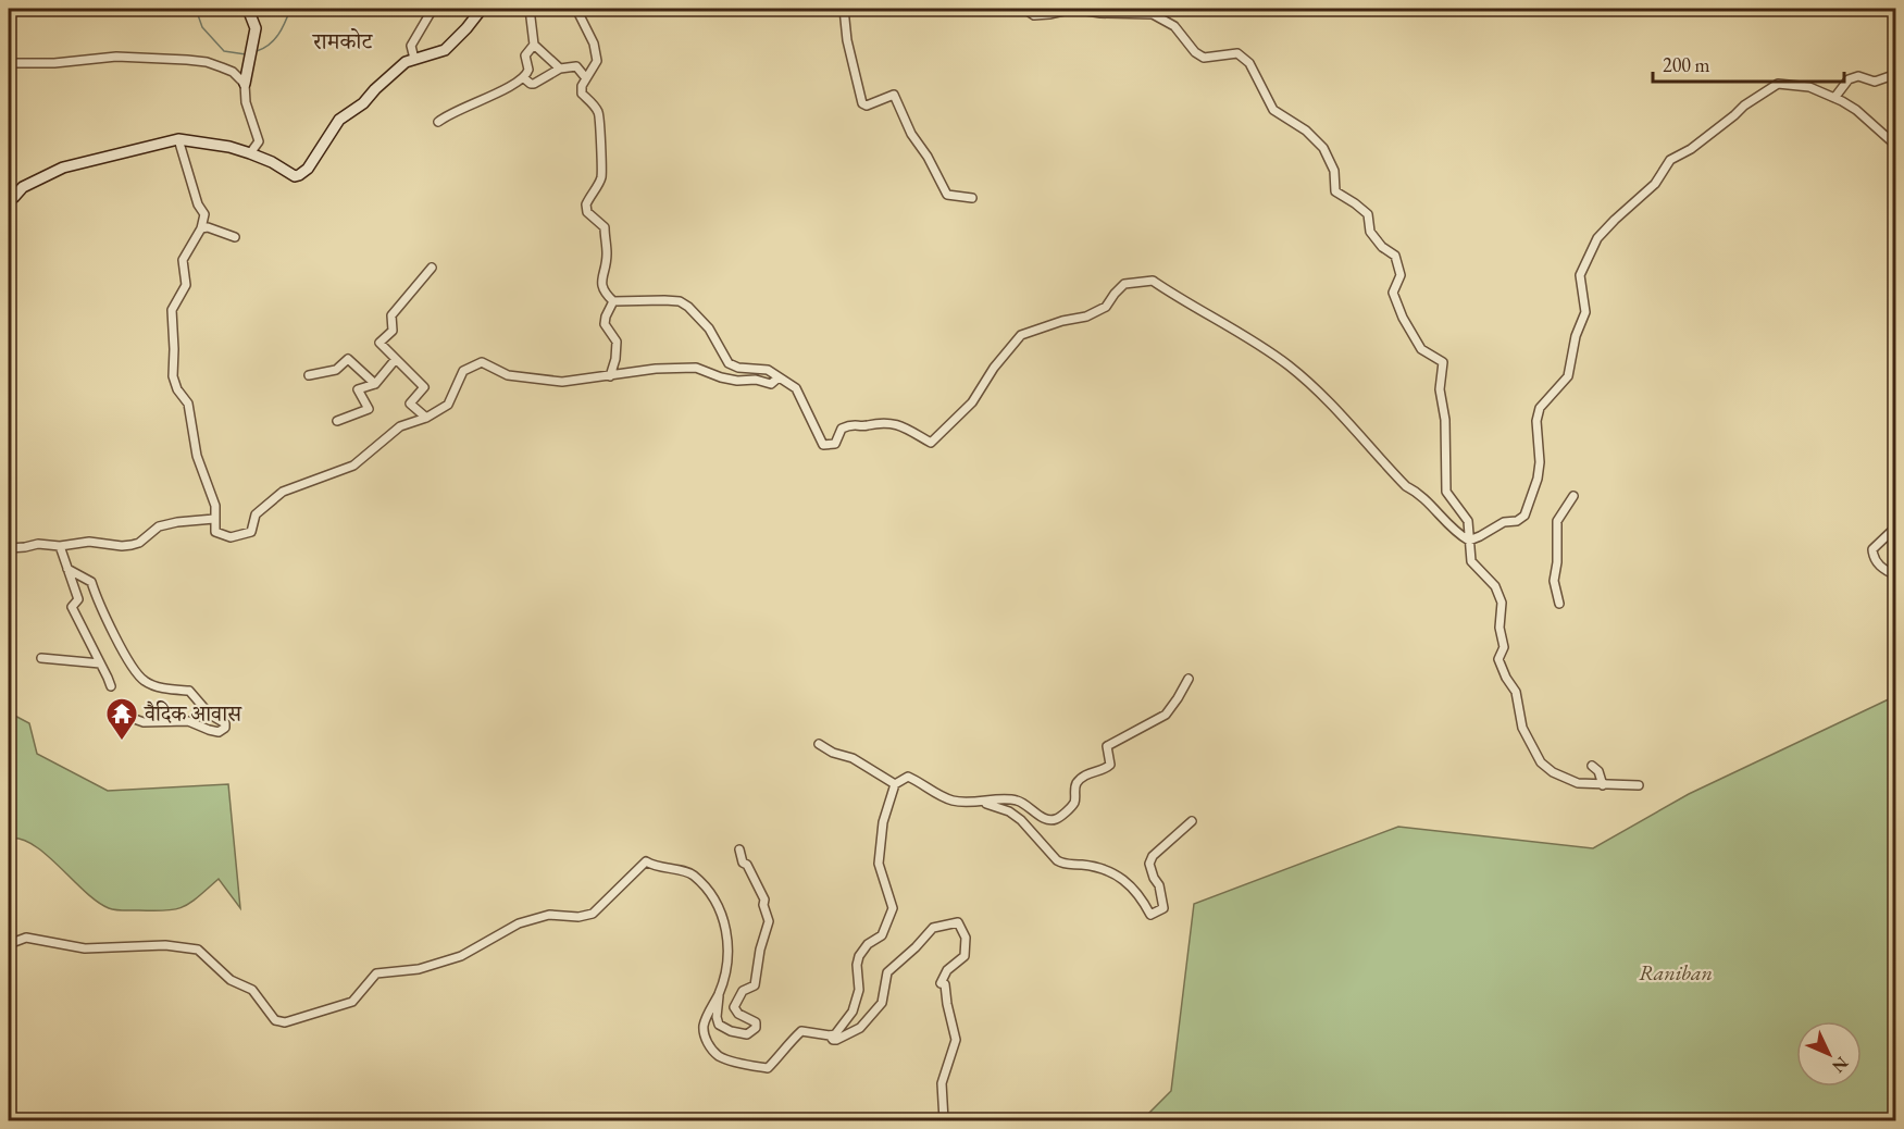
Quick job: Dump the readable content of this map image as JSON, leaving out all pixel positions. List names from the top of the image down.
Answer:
{
  "districts": ["रामकोट"],
  "parks": ["Raniban"],
  "places": {
    "temple": ["वैदिक आवास"]
  },
  "scale_bar": "200 m",
  "north": "bottom right"
}
